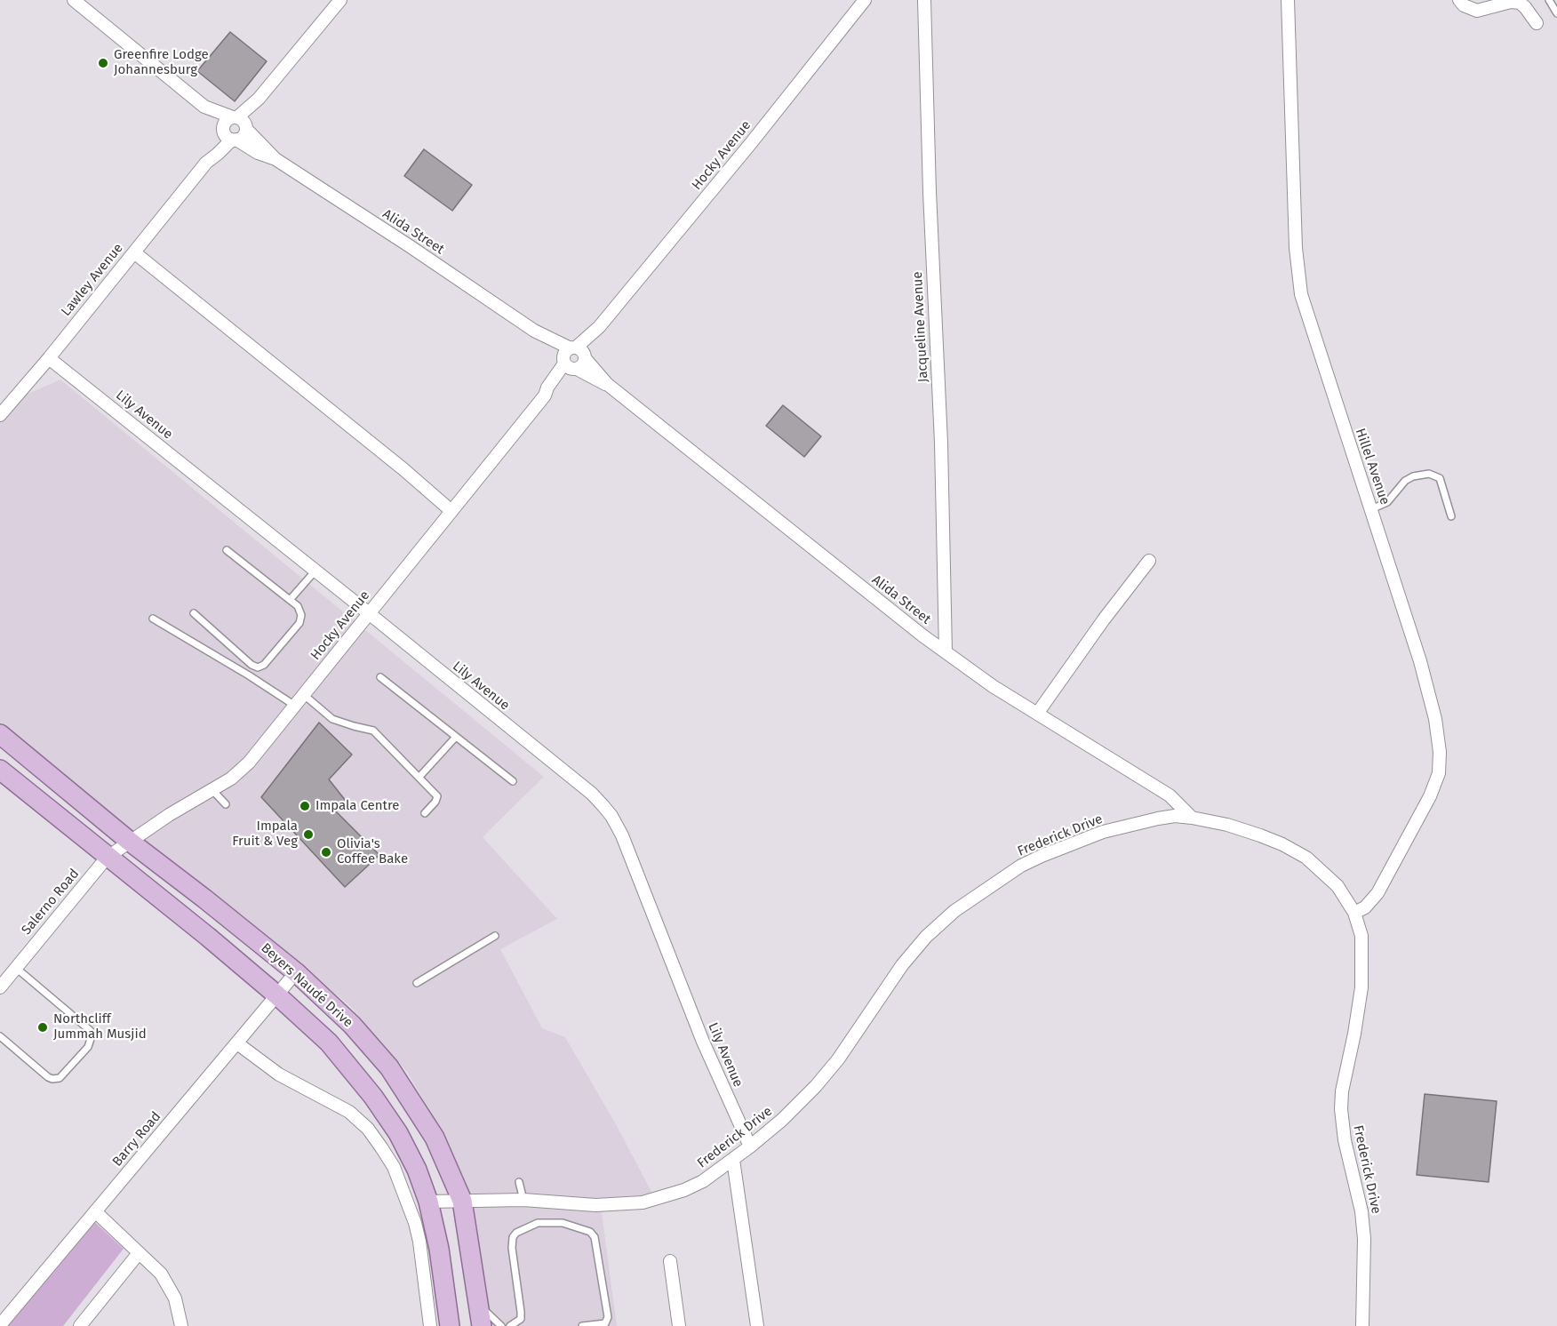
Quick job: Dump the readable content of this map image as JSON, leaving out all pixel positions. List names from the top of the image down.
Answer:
{
  "streets": {
    "main road": ["Beyers Naudé Drive"],
    "street": [
      "Hocky Avenue",
      "Alida Street",
      "Lawley Avenue",
      "Jacqueline Avenue",
      "Lily Avenue",
      "Hillel Avenue",
      "Frederick Drive",
      "Salerno Road",
      "Barry Road"
    ]
  },
  "crossings": [
    ["Hocky Avenue", "Alida Street"],
    ["Hocky Avenue", "Lily Avenue"],
    ["Hocky Avenue", "Salerno Road"],
    ["Hocky Avenue", "Beyers Naudé Drive"],
    ["Alida Street", "Lawley Avenue"],
    ["Alida Street", "Jacqueline Avenue"],
    ["Alida Street", "Frederick Drive"],
    ["Lawley Avenue", "Lily Avenue"],
    ["Lily Avenue", "Frederick Drive"],
    ["Hillel Avenue", "Frederick Drive"],
    ["Frederick Drive", "Beyers Naudé Drive"],
    ["Salerno Road", "Beyers Naudé Drive"],
    ["Beyers Naudé Drive", "Barry Road"]
  ],
  "places": [
    "Greenfire Lodge Johannesburg",
    "Impala Centre",
    "Impala Fruit & Veg",
    "Olivia's Coffee Bake",
    "Northcliff Jummah Musjid"
  ]
}
